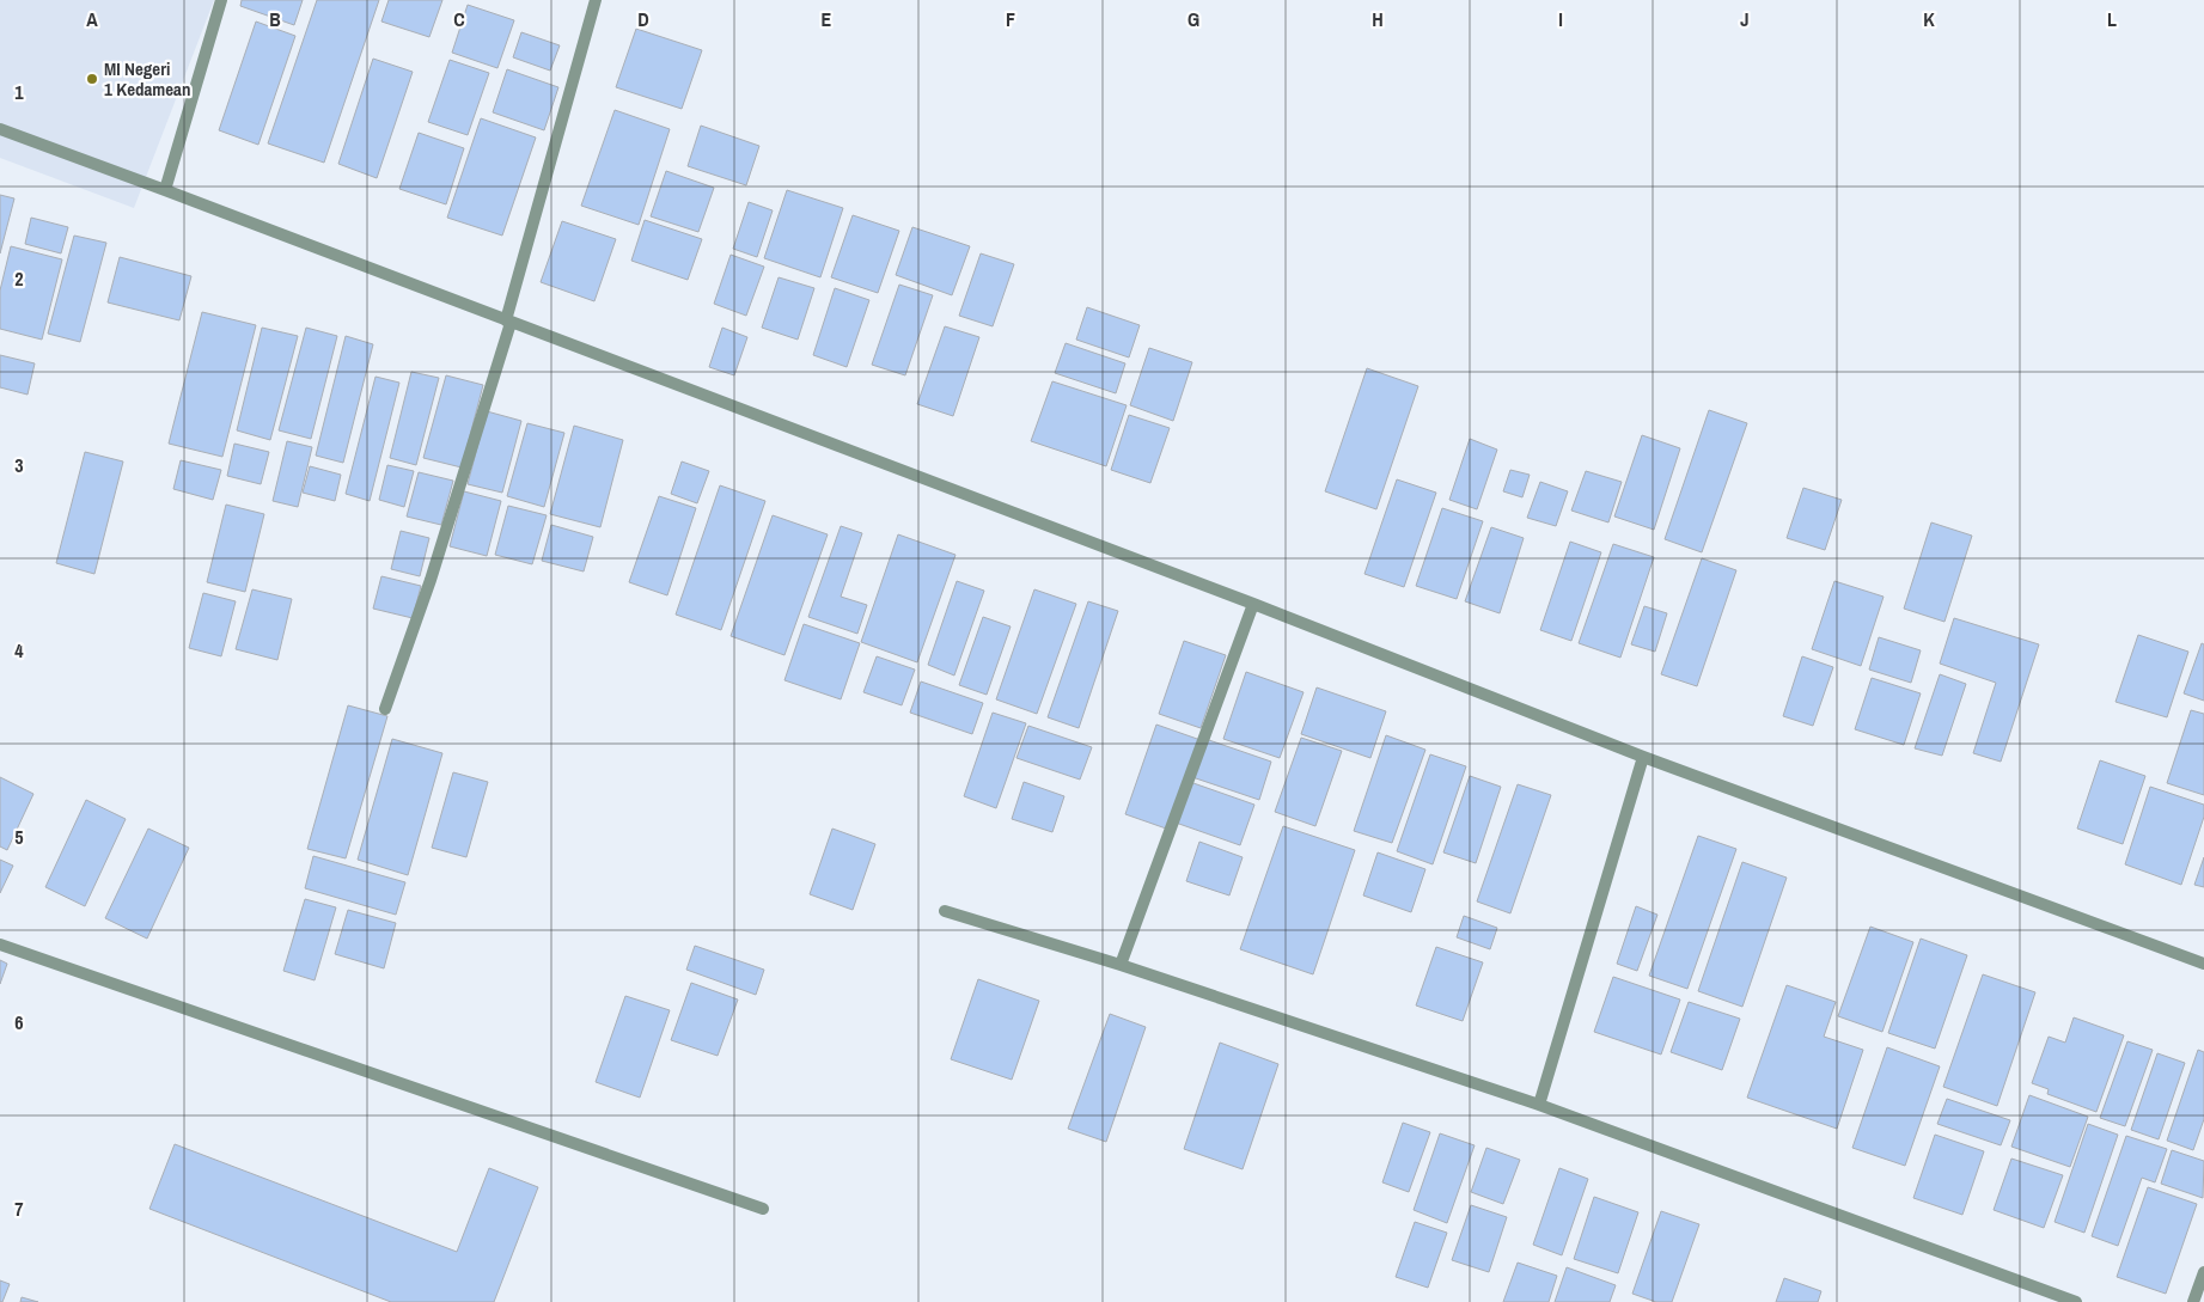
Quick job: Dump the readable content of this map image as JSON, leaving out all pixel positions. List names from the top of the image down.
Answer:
{
  "places": ["MI Negeri 1 Kedamean"],
  "grid": {
    "columns": [
      "A",
      "B",
      "C",
      "D",
      "E",
      "F",
      "G",
      "H",
      "I",
      "J",
      "K",
      "L"
    ],
    "rows": [
      "1",
      "2",
      "3",
      "4",
      "5",
      "6",
      "7"
    ]
  }
}
